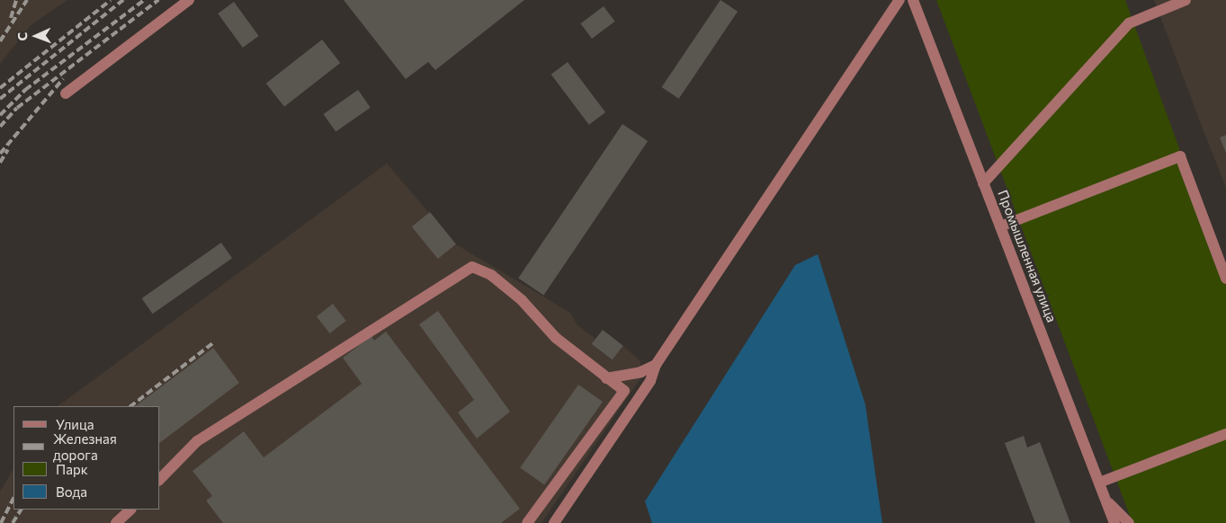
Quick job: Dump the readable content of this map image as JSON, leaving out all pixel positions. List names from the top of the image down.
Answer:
{
  "streets": {
    "street": ["Промышленная улица"]
  },
  "legend": [
    "Улица",
    "Железная дорога",
    "Парк",
    "Вода"
  ],
  "north": "left"
}
